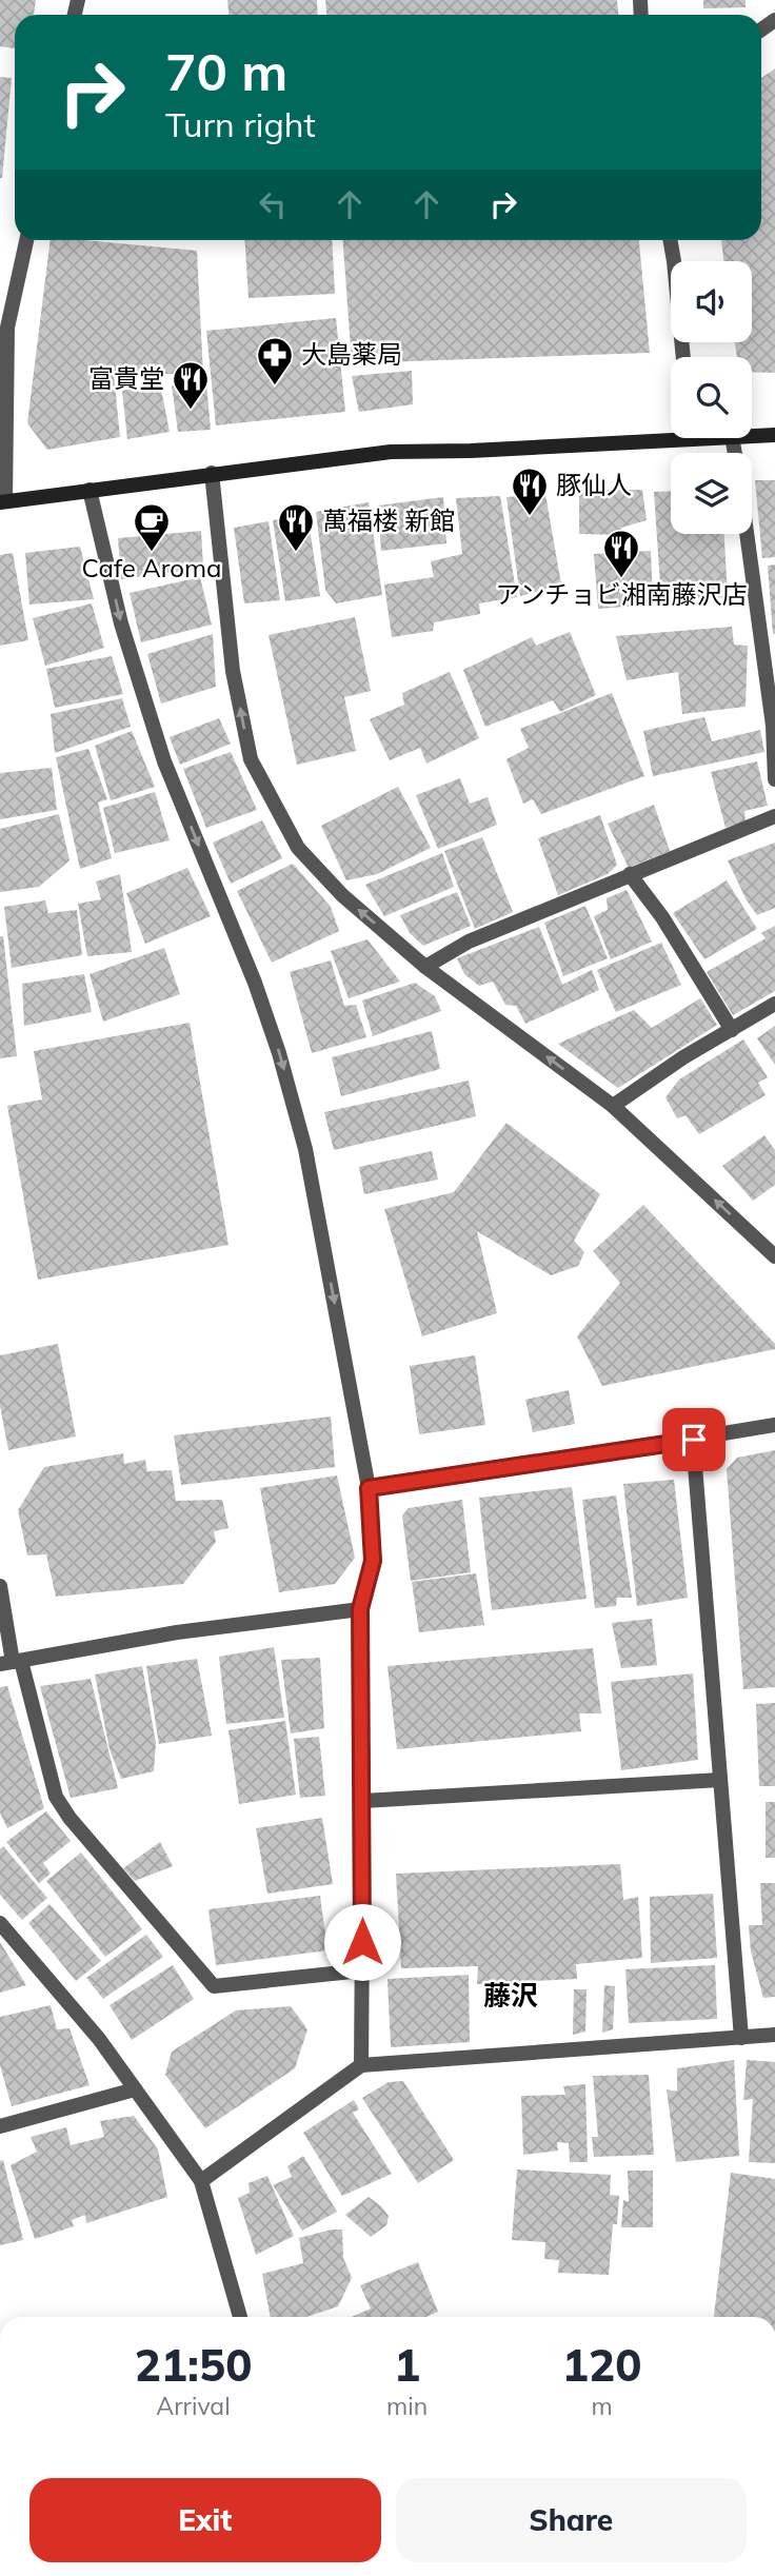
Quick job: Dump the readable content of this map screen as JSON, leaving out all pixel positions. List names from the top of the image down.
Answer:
{
  "districts": ["藤沢"],
  "places": {
    "pharmacy": ["大島薬局"],
    "restaurant": [
      "富貴堂",
      "豚仙人",
      "萬福楼 新館",
      "アンチョビ湘南藤沢店"
    ],
    "cafe": ["Cafe Aroma"]
  },
  "page": {
    "turn": ["70 m", "Turn right"],
    "eta": [
      "21:50",
      "Arrival",
      "1",
      "min",
      "120",
      "m"
    ],
    "buttons": ["Exit", "Share"]
  }
}
